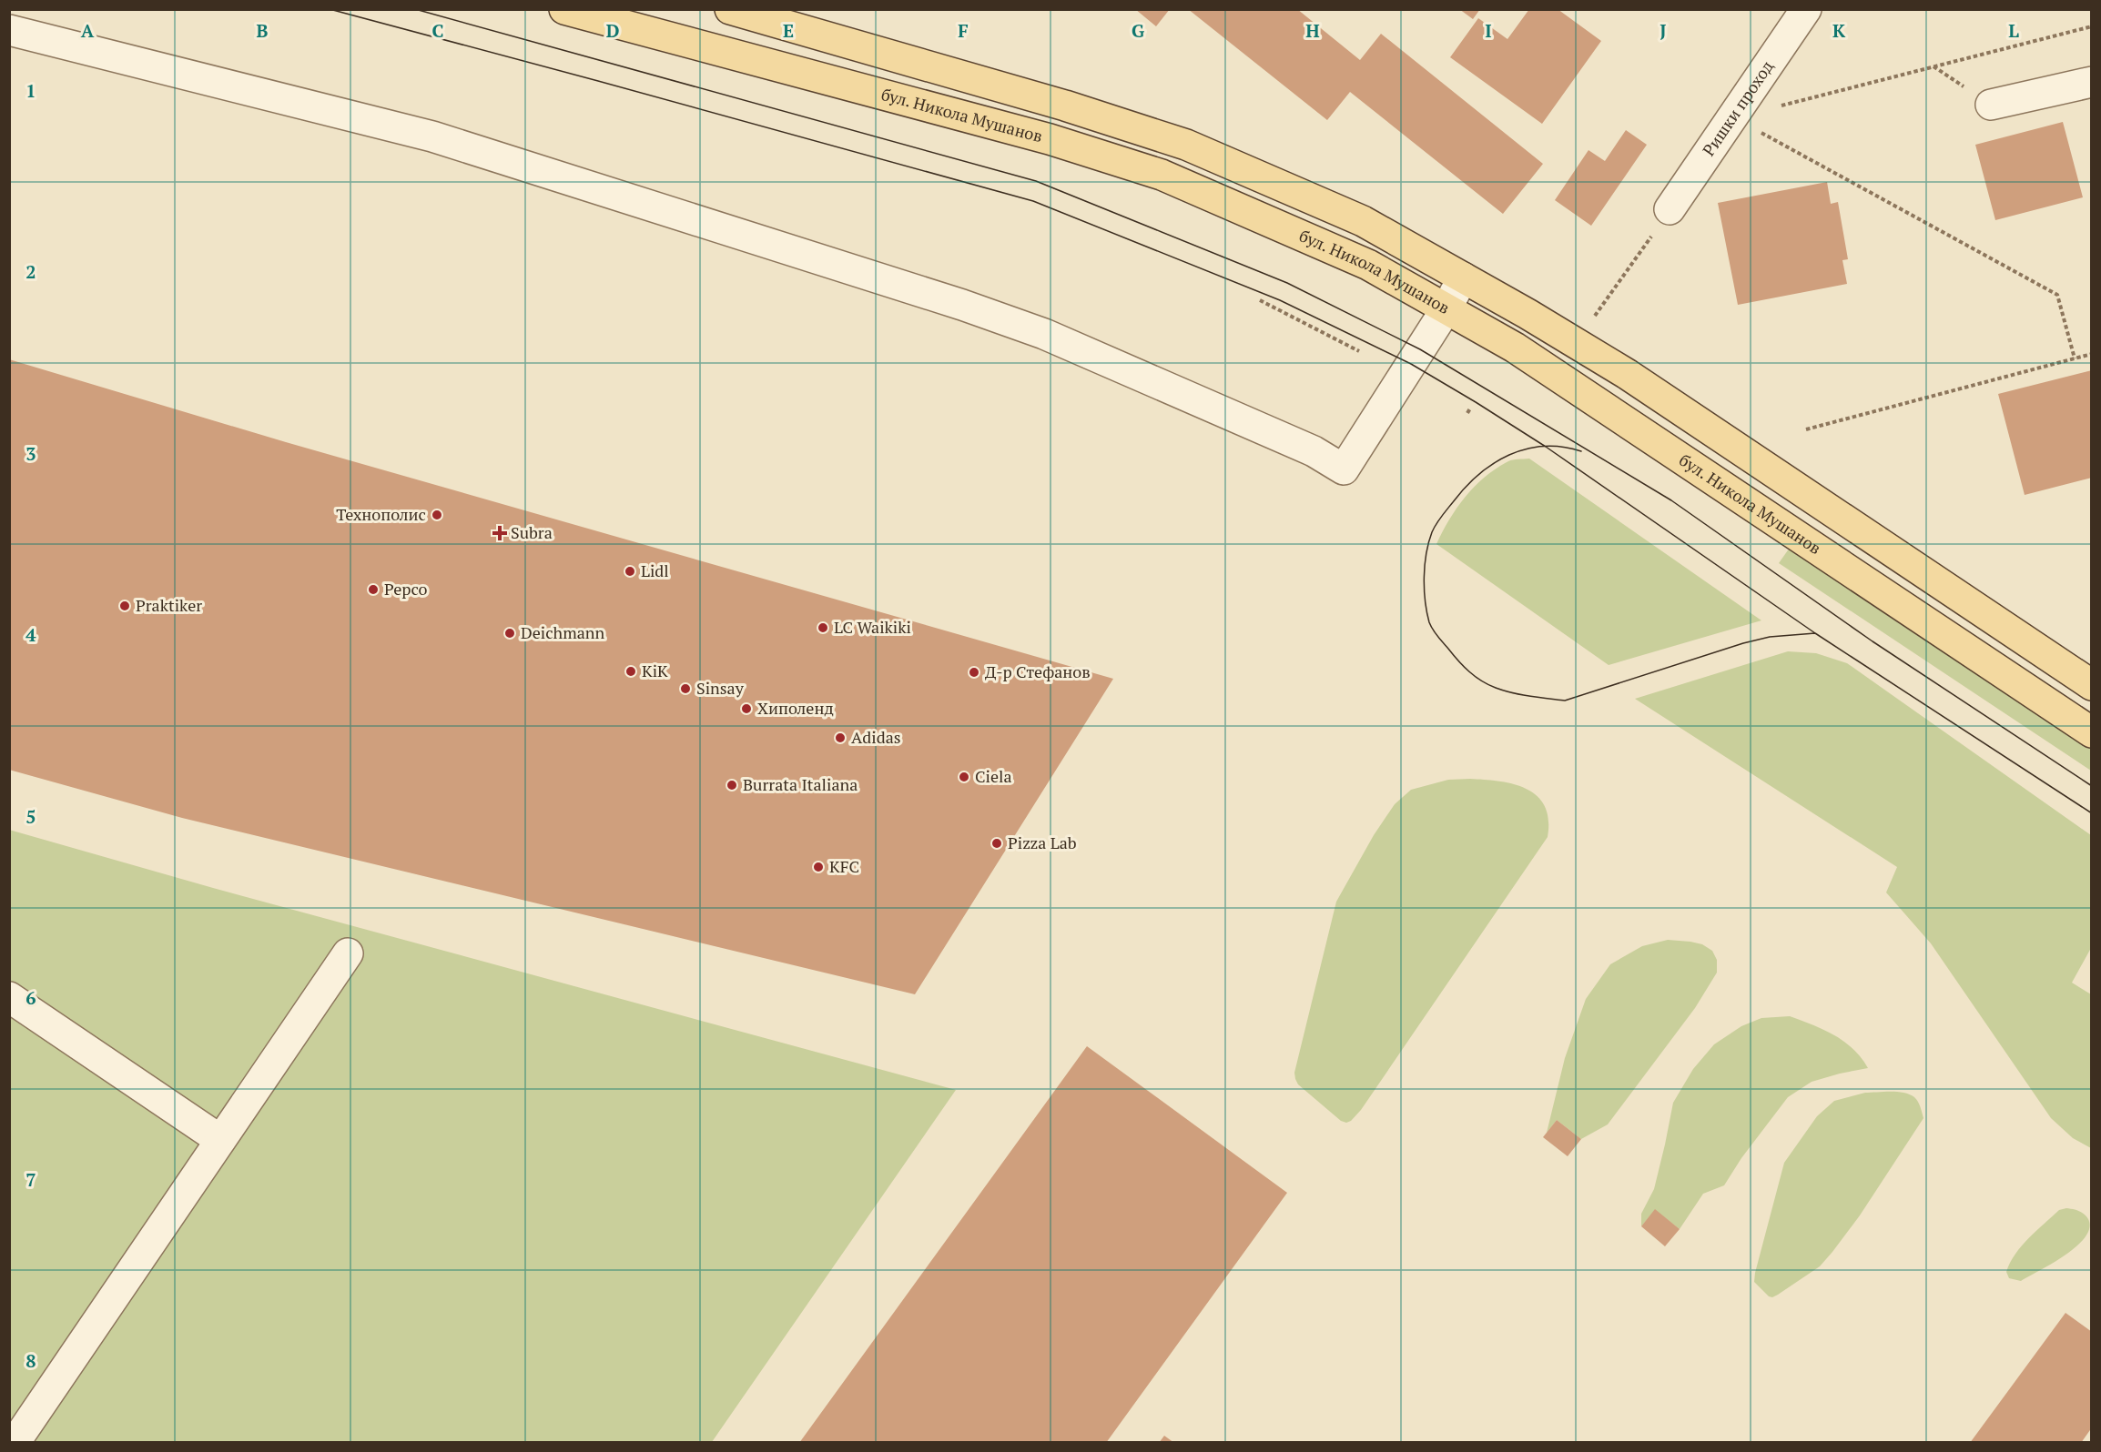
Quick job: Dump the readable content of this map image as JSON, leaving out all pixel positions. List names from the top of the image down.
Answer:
{
  "streets": {
    "main road": ["бул. Никола Мушанов"],
    "street": ["Ришки проход"]
  },
  "places": {
    "other": [
      "Технополис",
      "Lidl",
      "Pepco",
      "Praktiker",
      "LC Waikiki",
      "Deichmann",
      "KiK",
      "Д-р Стефанов",
      "Sinsay",
      "Хиполенд",
      "Adidas",
      "Ciela",
      "Burrata Italiana",
      "Pizza Lab",
      "KFC"
    ],
    "health": ["Subra"]
  },
  "grid": {
    "columns": [
      "A",
      "B",
      "C",
      "D",
      "E",
      "F",
      "G",
      "H",
      "I",
      "J",
      "K",
      "L"
    ],
    "rows": [
      "1",
      "2",
      "3",
      "4",
      "5",
      "6",
      "7",
      "8"
    ]
  }
}
